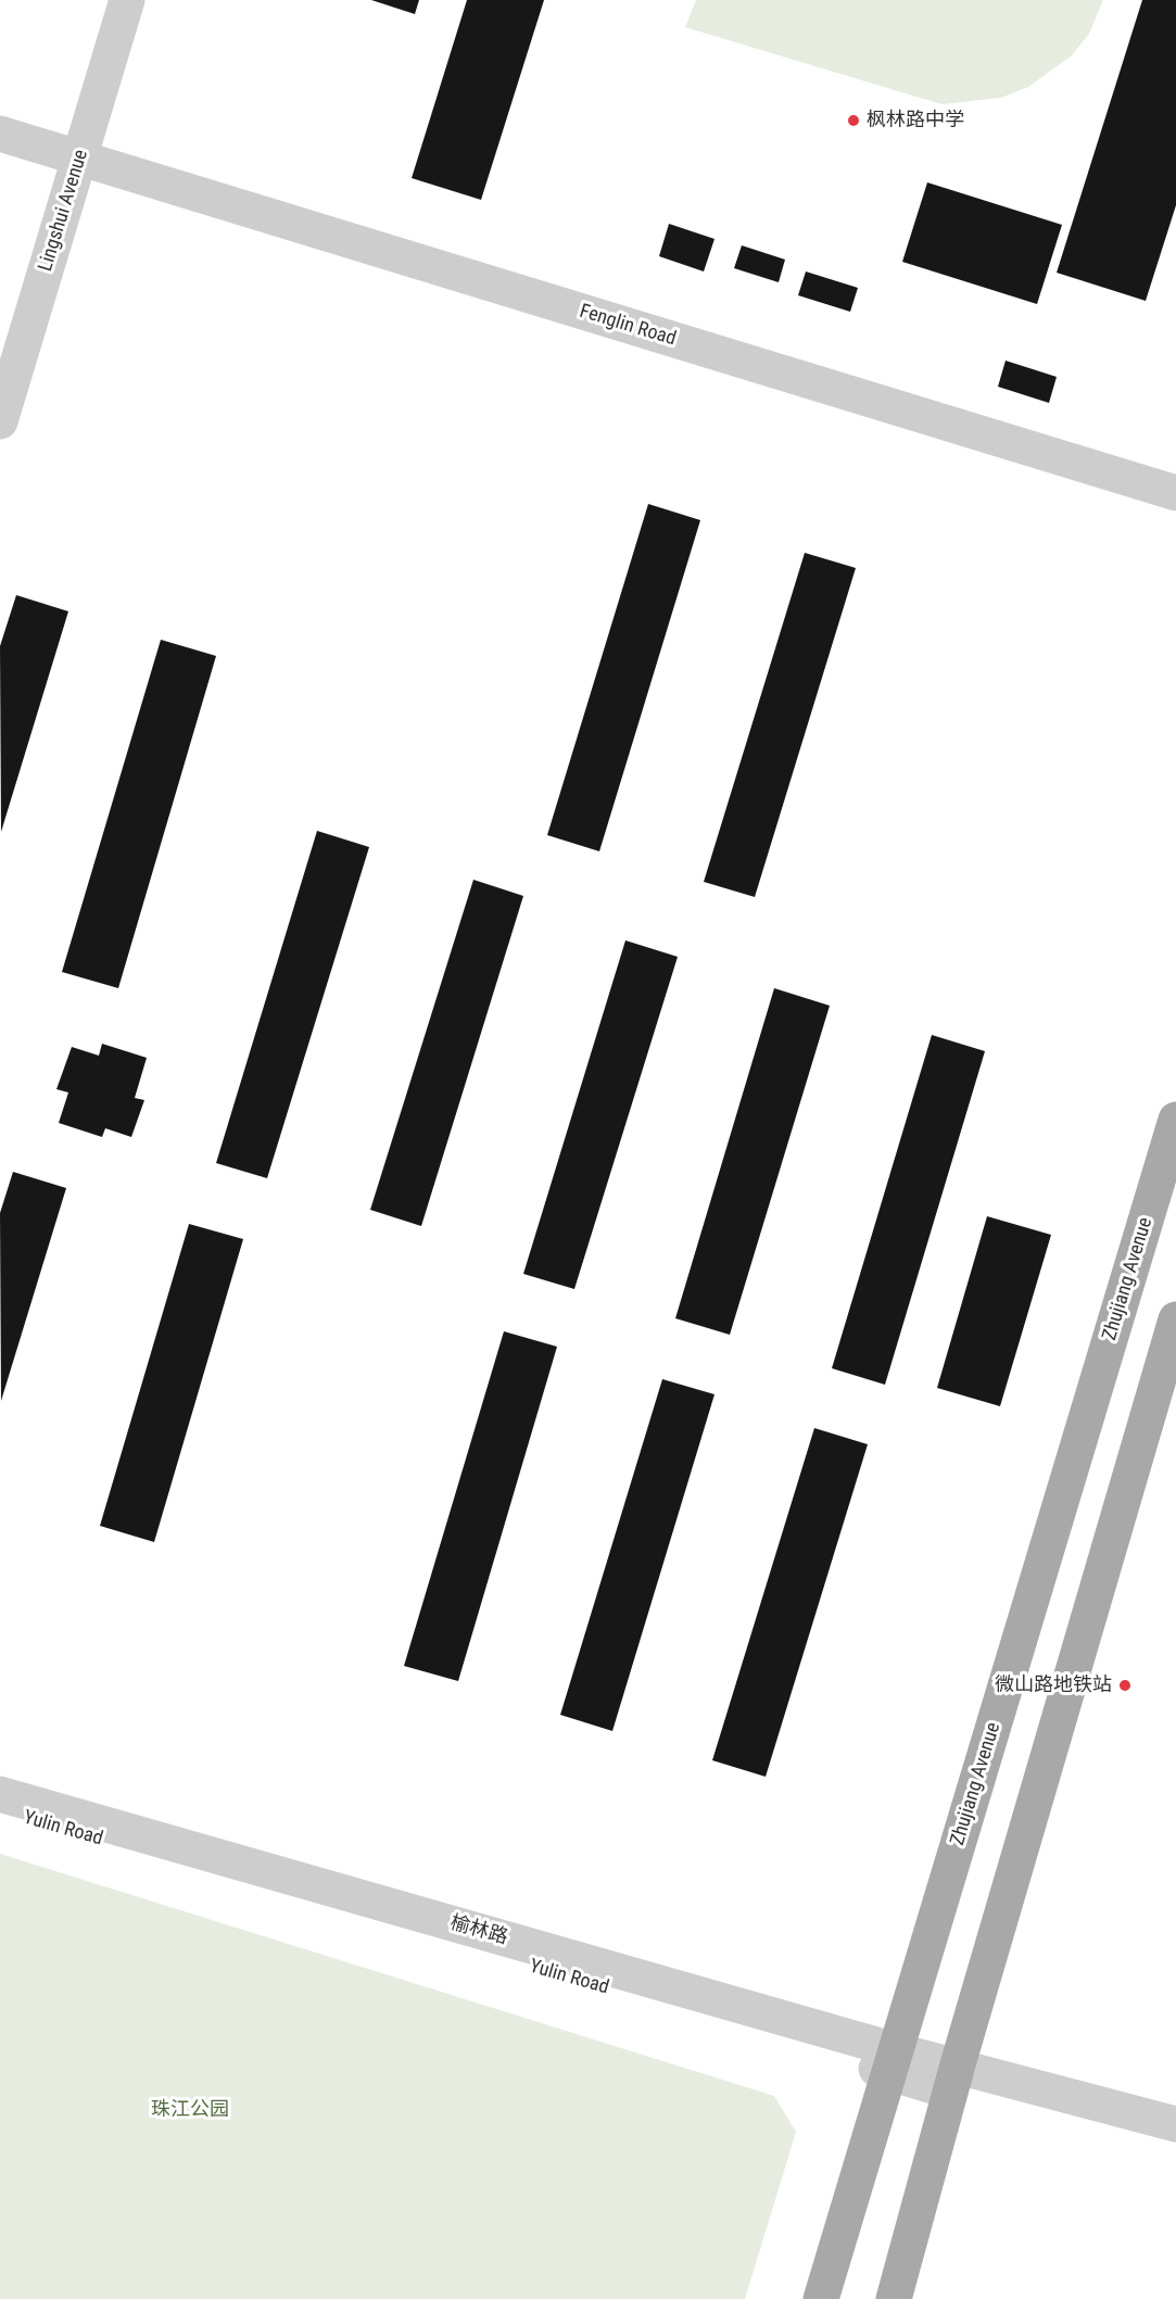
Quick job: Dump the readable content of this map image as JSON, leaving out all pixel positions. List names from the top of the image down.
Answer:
{
  "streets": {
    "main road": ["Zhujiang Avenue"],
    "street": [
      "Lingshui Avenue",
      "Fenglin Road",
      "Yulin Road",
      "榆林路"
    ]
  },
  "crossings": [
    ["Lingshui Avenue", "Fenglin Road"],
    ["Zhujiang Avenue", "Yulin Road"],
    ["Zhujiang Avenue", "榆林路"],
    ["Yulin Road", "榆林路"]
  ],
  "parks": ["珠江公园"],
  "places": ["枫林路中学", "微山路地铁站"]
}
